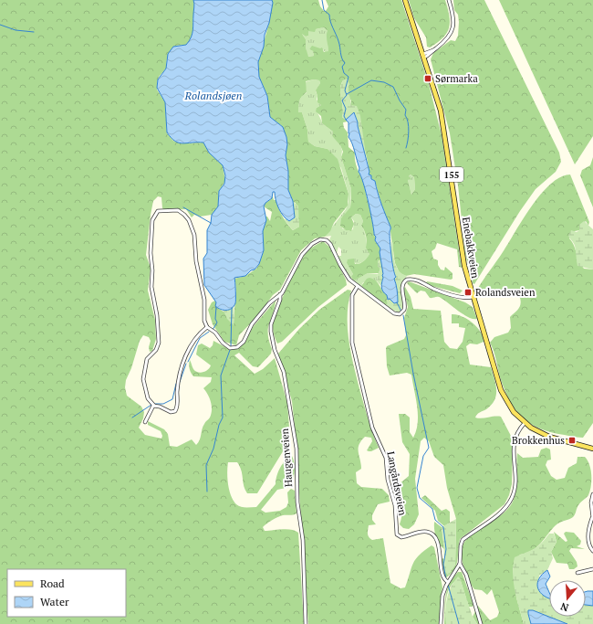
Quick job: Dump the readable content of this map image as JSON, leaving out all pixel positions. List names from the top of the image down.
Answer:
{
  "streets": {
    "main road": ["155", "Enebakkveien"],
    "street": ["Haugenveien", "Langårdsveien"]
  },
  "water": ["Rolandsjøen"],
  "places": {
    "transit": ["Sørmarka", "Rolandsveien", "Brokkenhus"]
  },
  "legend": ["Road", "Water"],
  "north": "bottom"
}
